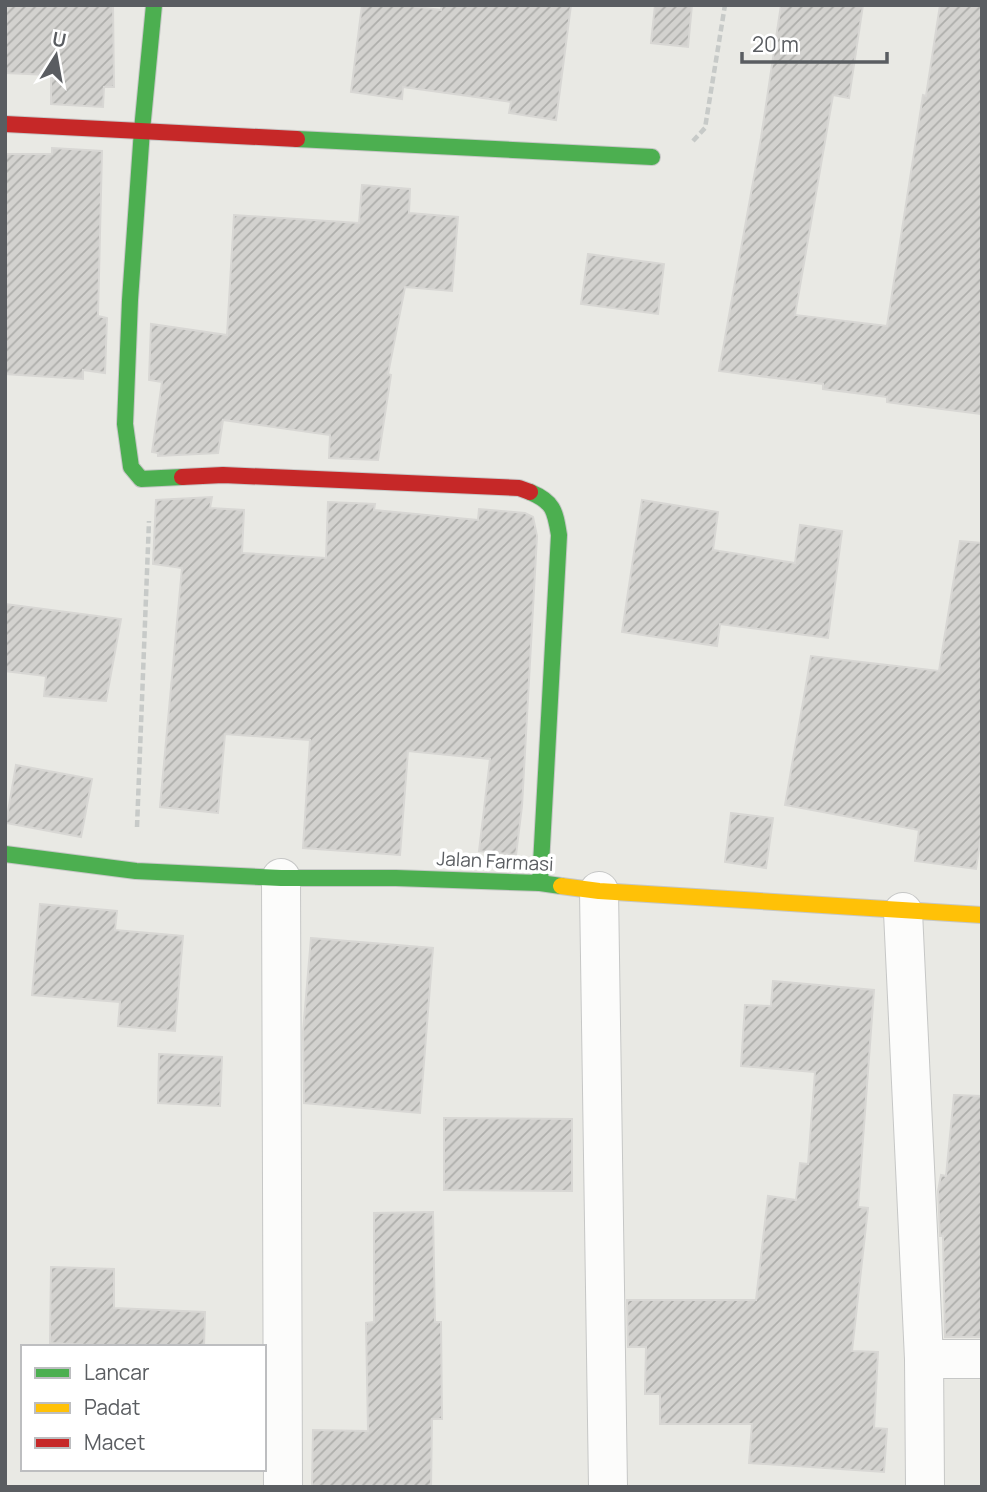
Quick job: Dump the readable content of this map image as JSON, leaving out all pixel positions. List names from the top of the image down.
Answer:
{
  "streets": {
    "street": ["Jalan Farmasi"]
  },
  "legend": ["Lancar", "Padat", "Macet"],
  "scale_bar": "20 m",
  "north": "top"
}
